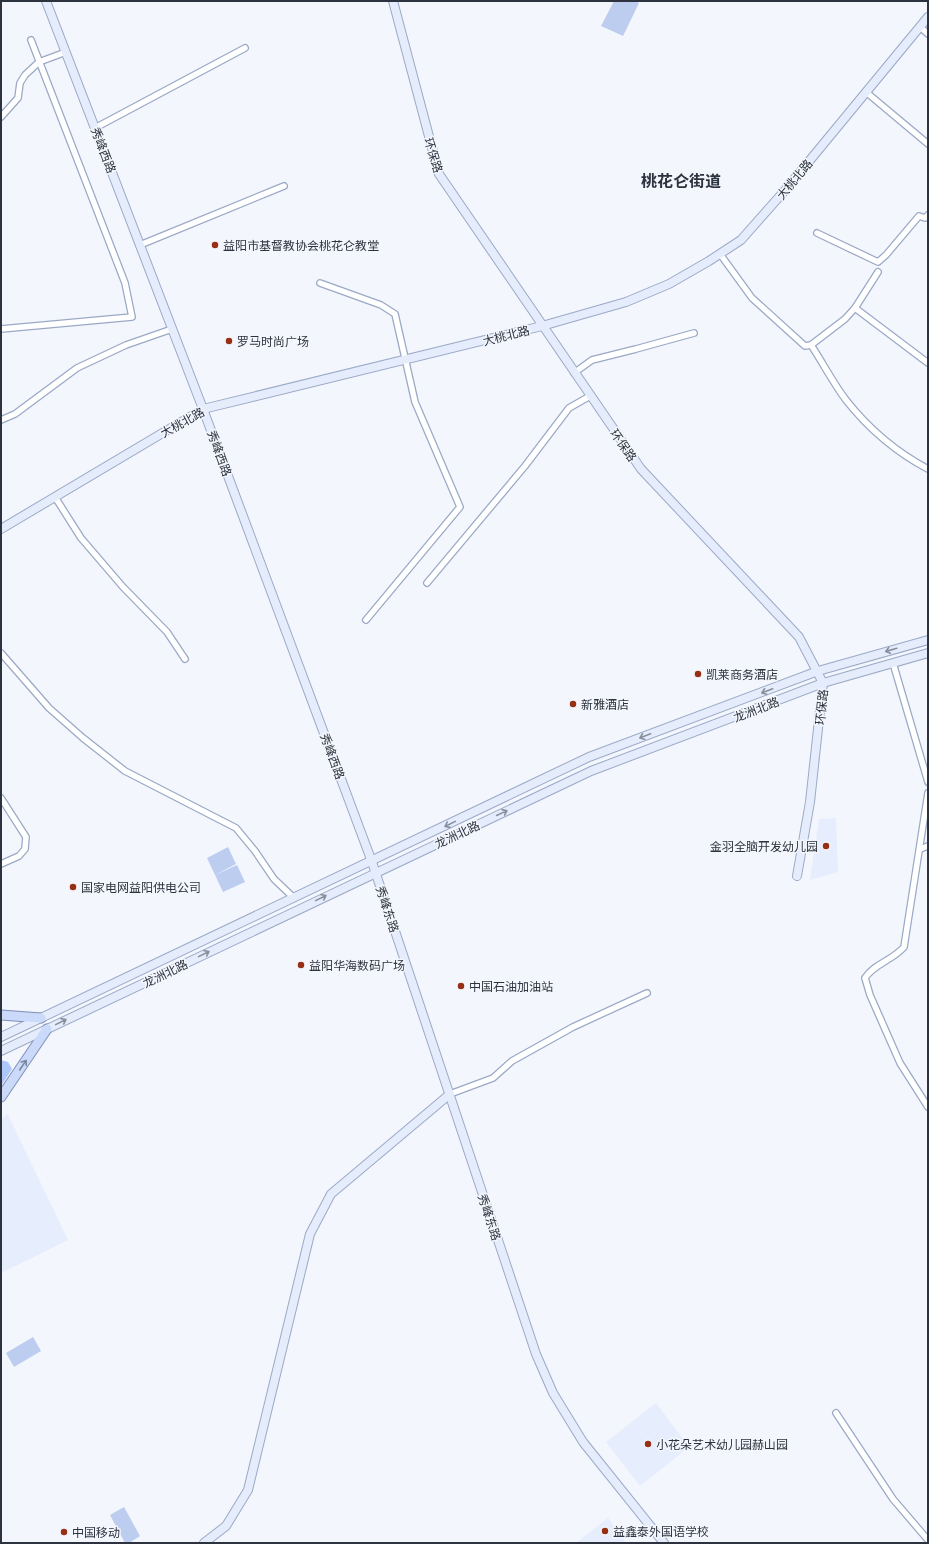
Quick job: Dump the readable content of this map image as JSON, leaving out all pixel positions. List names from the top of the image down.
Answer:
{
  "streets": {
    "street": [
      "秀峰西路",
      "环保路",
      "大桃北路",
      "龙洲北路",
      "秀峰东路"
    ]
  },
  "crossings": [
    ["秀峰西路", "大桃北路"],
    ["秀峰西路", "龙洲北路"],
    ["秀峰西路", "秀峰东路"],
    ["环保路", "大桃北路"],
    ["环保路", "龙洲北路"],
    ["龙洲北路", "秀峰东路"]
  ],
  "districts": ["桃花仑街道"],
  "places": [
    "益阳市基督教协会桃花仑教堂",
    "罗马时尚广场",
    "凯莱商务酒店",
    "新雅酒店",
    "金羽全脑开发幼儿园",
    "国家电网益阳供电公司",
    "益阳华海数码广场",
    "中国石油加油站",
    "小花朵艺术幼儿园赫山园",
    "益鑫泰外国语学校",
    "中国移动"
  ]
}
